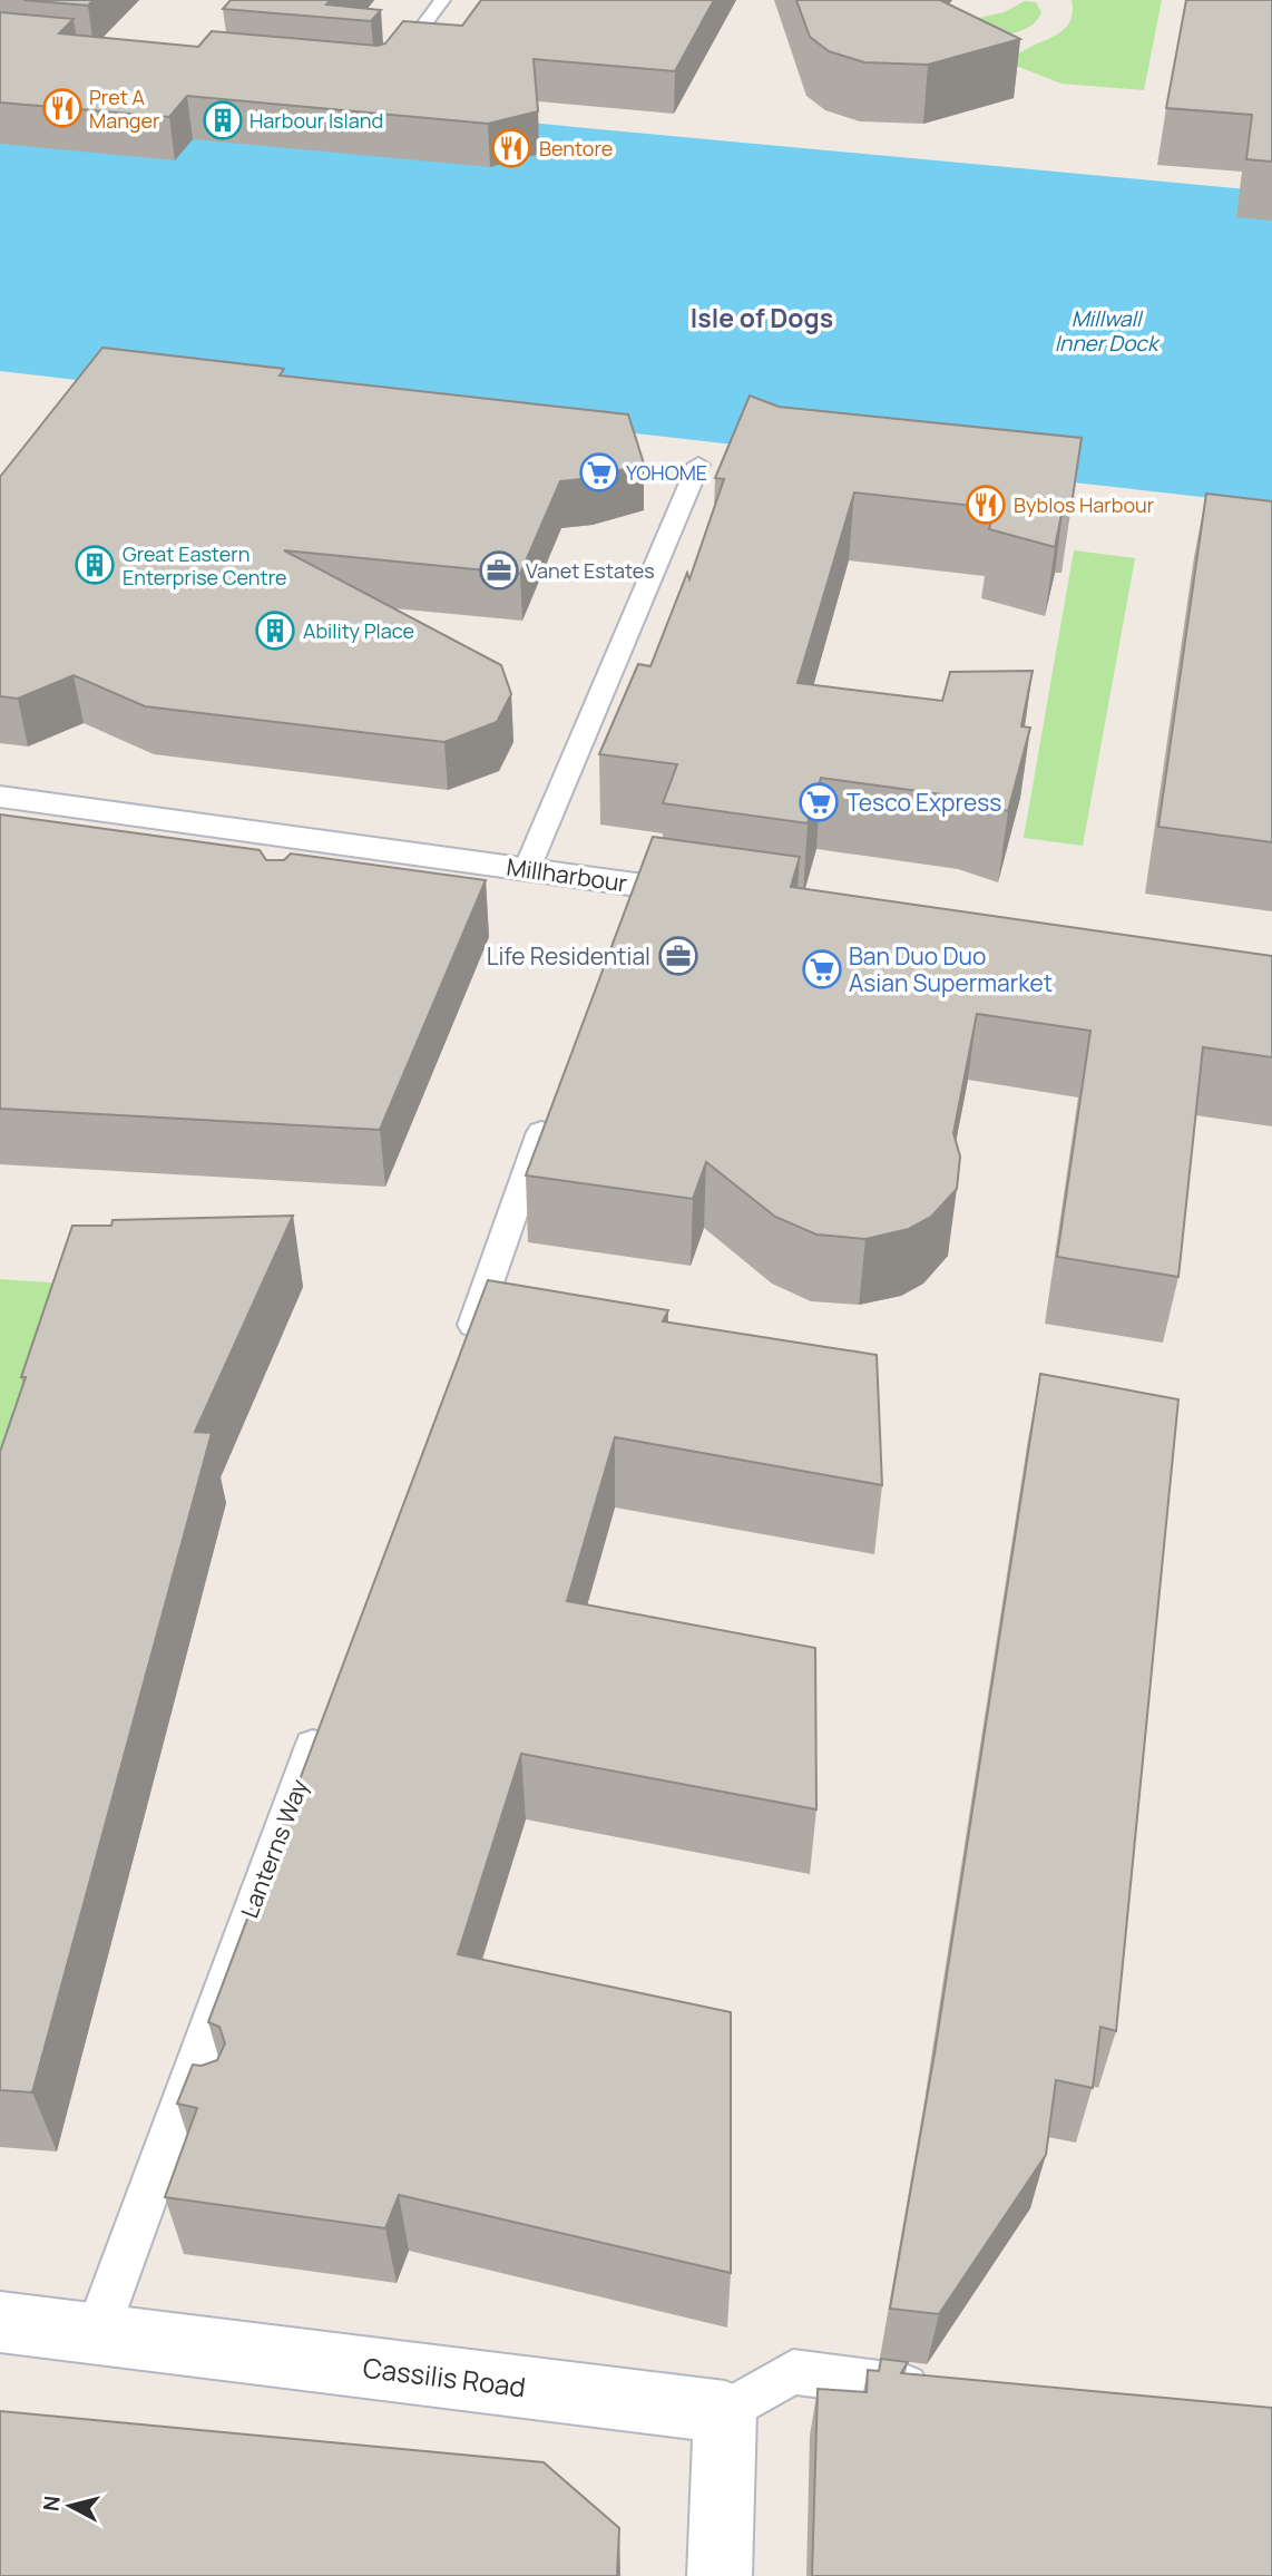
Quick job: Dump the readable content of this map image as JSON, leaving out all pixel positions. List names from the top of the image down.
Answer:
{
  "streets": {
    "street": ["Millharbour", "Cassilis Road"],
    "lane": ["Lanterns Way"]
  },
  "crossings": [
    ["Lanterns Way", "Cassilis Road"]
  ],
  "districts": ["Isle of Dogs"],
  "water": ["Millwall Inner Dock"],
  "places": {
    "restaurant": ["Pret A Manger", "Bentore", "Byblos Harbour"],
    "building": ["Harbour Island", "Great Eastern Enterprise Centre", "Ability Place"],
    "supermarket": ["YOHOME", "Tesco Express", "Ban Duo Duo Asian Supermarket"],
    "office": ["Vanet Estates", "Life Residential"]
  },
  "north": "left"
}
